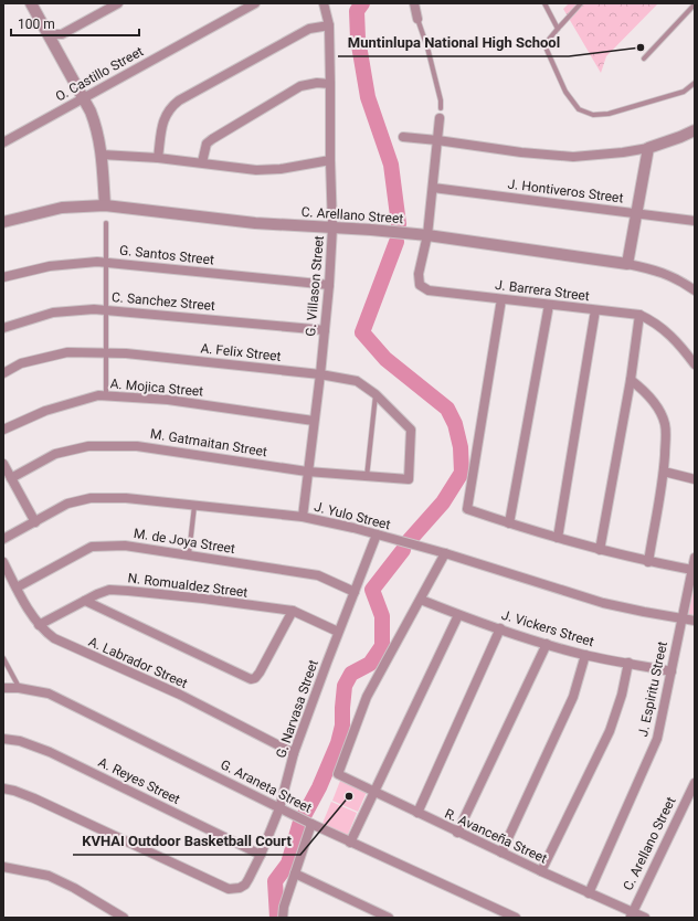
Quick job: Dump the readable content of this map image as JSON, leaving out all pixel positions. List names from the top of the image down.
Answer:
{
  "streets": {
    "street": [
      "O. Castillo Street",
      "J. Hontiveros Street",
      "C. Arellano Street",
      "G. Santos Street",
      "G. Villason Street",
      "J. Barrera Street",
      "C. Sanchez Street",
      "A. Felix Street",
      "A. Mojica Street",
      "M. Gatmaitan Street",
      "J. Yulo Street",
      "M. de Joya Street",
      "N. Romualdez Street",
      "J. Vickers Street",
      "A. Labrador Street",
      "J. Espiritu Street",
      "G. Narvasa Street",
      "A. Reyes Street",
      "G. Araneta Street",
      "R. Avanceña Street"
    ]
  },
  "crossings": [
    ["C. Arellano Street", "G. Villason Street"],
    ["C. Arellano Street", "J. Barrera Street"],
    ["C. Arellano Street", "R. Avanceña Street"],
    ["G. Santos Street", "G. Villason Street"],
    ["G. Villason Street", "C. Sanchez Street"],
    ["G. Villason Street", "A. Felix Street"],
    ["G. Villason Street", "A. Mojica Street"],
    ["G. Villason Street", "M. Gatmaitan Street"],
    ["G. Villason Street", "J. Yulo Street"],
    ["A. Felix Street", "M. Gatmaitan Street"],
    ["J. Yulo Street", "J. Espiritu Street"],
    ["J. Yulo Street", "G. Narvasa Street"],
    ["M. de Joya Street", "A. Labrador Street"],
    ["M. de Joya Street", "G. Narvasa Street"],
    ["N. Romualdez Street", "A. Labrador Street"],
    ["N. Romualdez Street", "G. Narvasa Street"],
    ["J. Vickers Street", "J. Espiritu Street"],
    ["J. Vickers Street", "R. Avanceña Street"],
    ["A. Labrador Street", "G. Narvasa Street"],
    ["J. Espiritu Street", "R. Avanceña Street"],
    ["G. Narvasa Street", "A. Reyes Street"],
    ["G. Narvasa Street", "G. Araneta Street"]
  ],
  "places": ["Muntinlupa National High School", "KVHAI Outdoor Basketball Court"],
  "scale_bar": "100 m"
}
